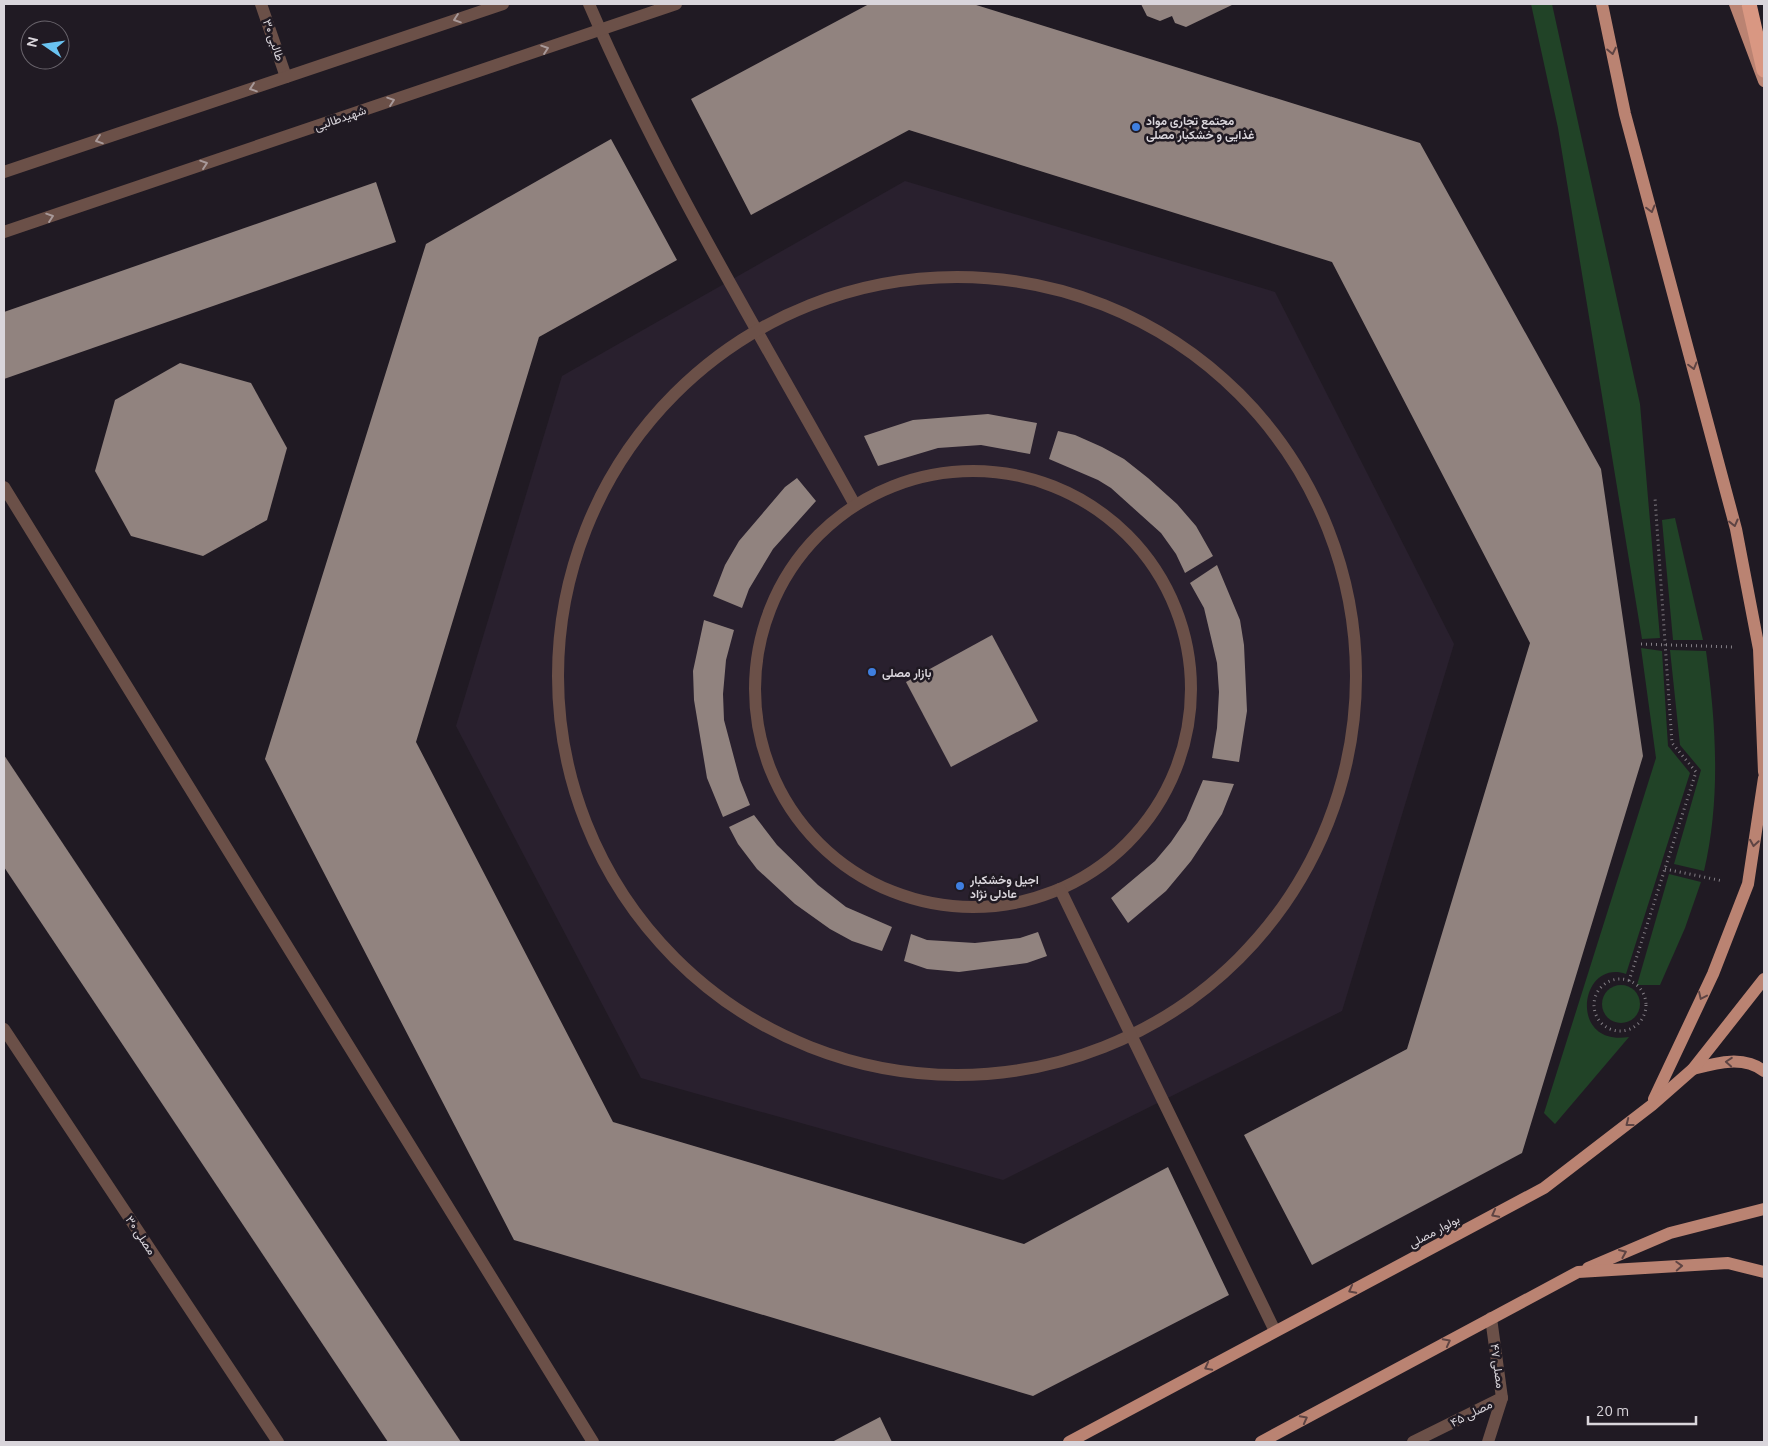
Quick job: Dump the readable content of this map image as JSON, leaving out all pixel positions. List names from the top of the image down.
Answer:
{
  "streets": {
    "main road": ["بولوار مصلی"],
    "street": [
      "طالبی ۳۰",
      "شهیدطالبی",
      "مصلی ۳۰",
      "مصلی ۴۷",
      "مصلی ۴۵"
    ]
  },
  "crossings": [
    ["مصلی ۴۷", "مصلی ۴۵"]
  ],
  "places": ["مجتمع تجاری مواد غذایی و خشکبار مصلی", "بازار مصلى", "اجیل وخشکبار عادلی نژاد"],
  "scale_bar": "20 m",
  "north": "left"
}
